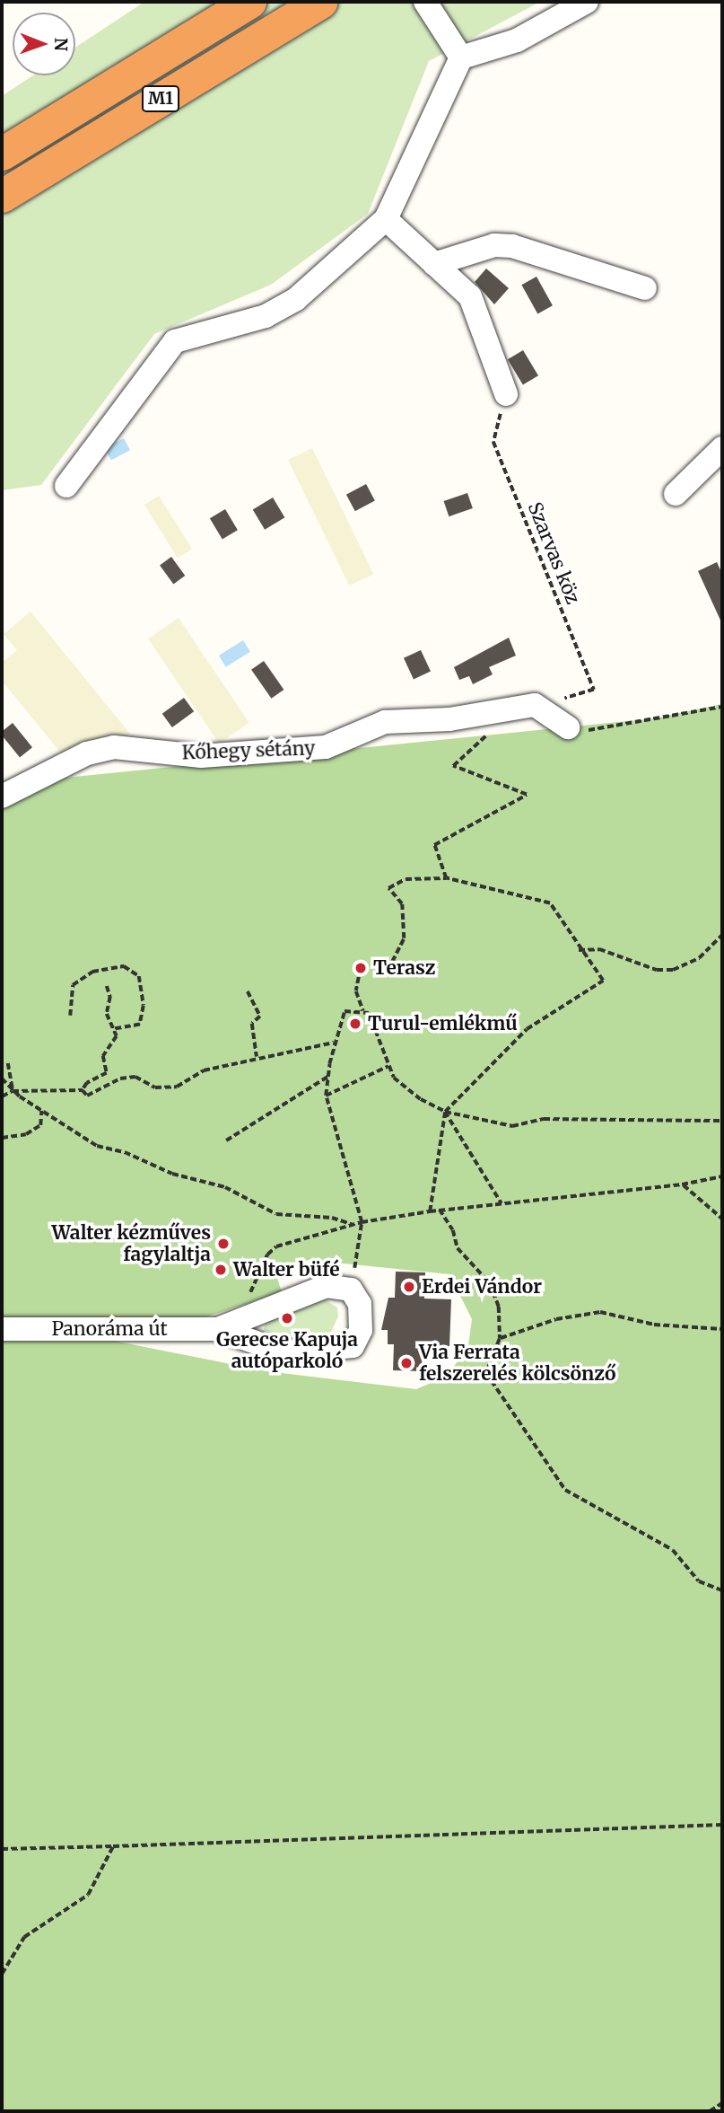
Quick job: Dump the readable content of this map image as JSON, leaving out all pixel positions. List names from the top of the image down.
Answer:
{
  "streets": {
    "highway": ["M1"],
    "street": ["Kőhegy sétány", "Panoráma út"],
    "path": ["Szarvas köz"]
  },
  "places": [
    "Terasz",
    "Turul-emlékmű",
    "Walter kézműves fagylaltja",
    "Walter büfé",
    "Erdei Vándor",
    "Gerecse Kapuja autóparkoló",
    "Via Ferrata felszerelés kölcsönző"
  ],
  "north": "right"
}
